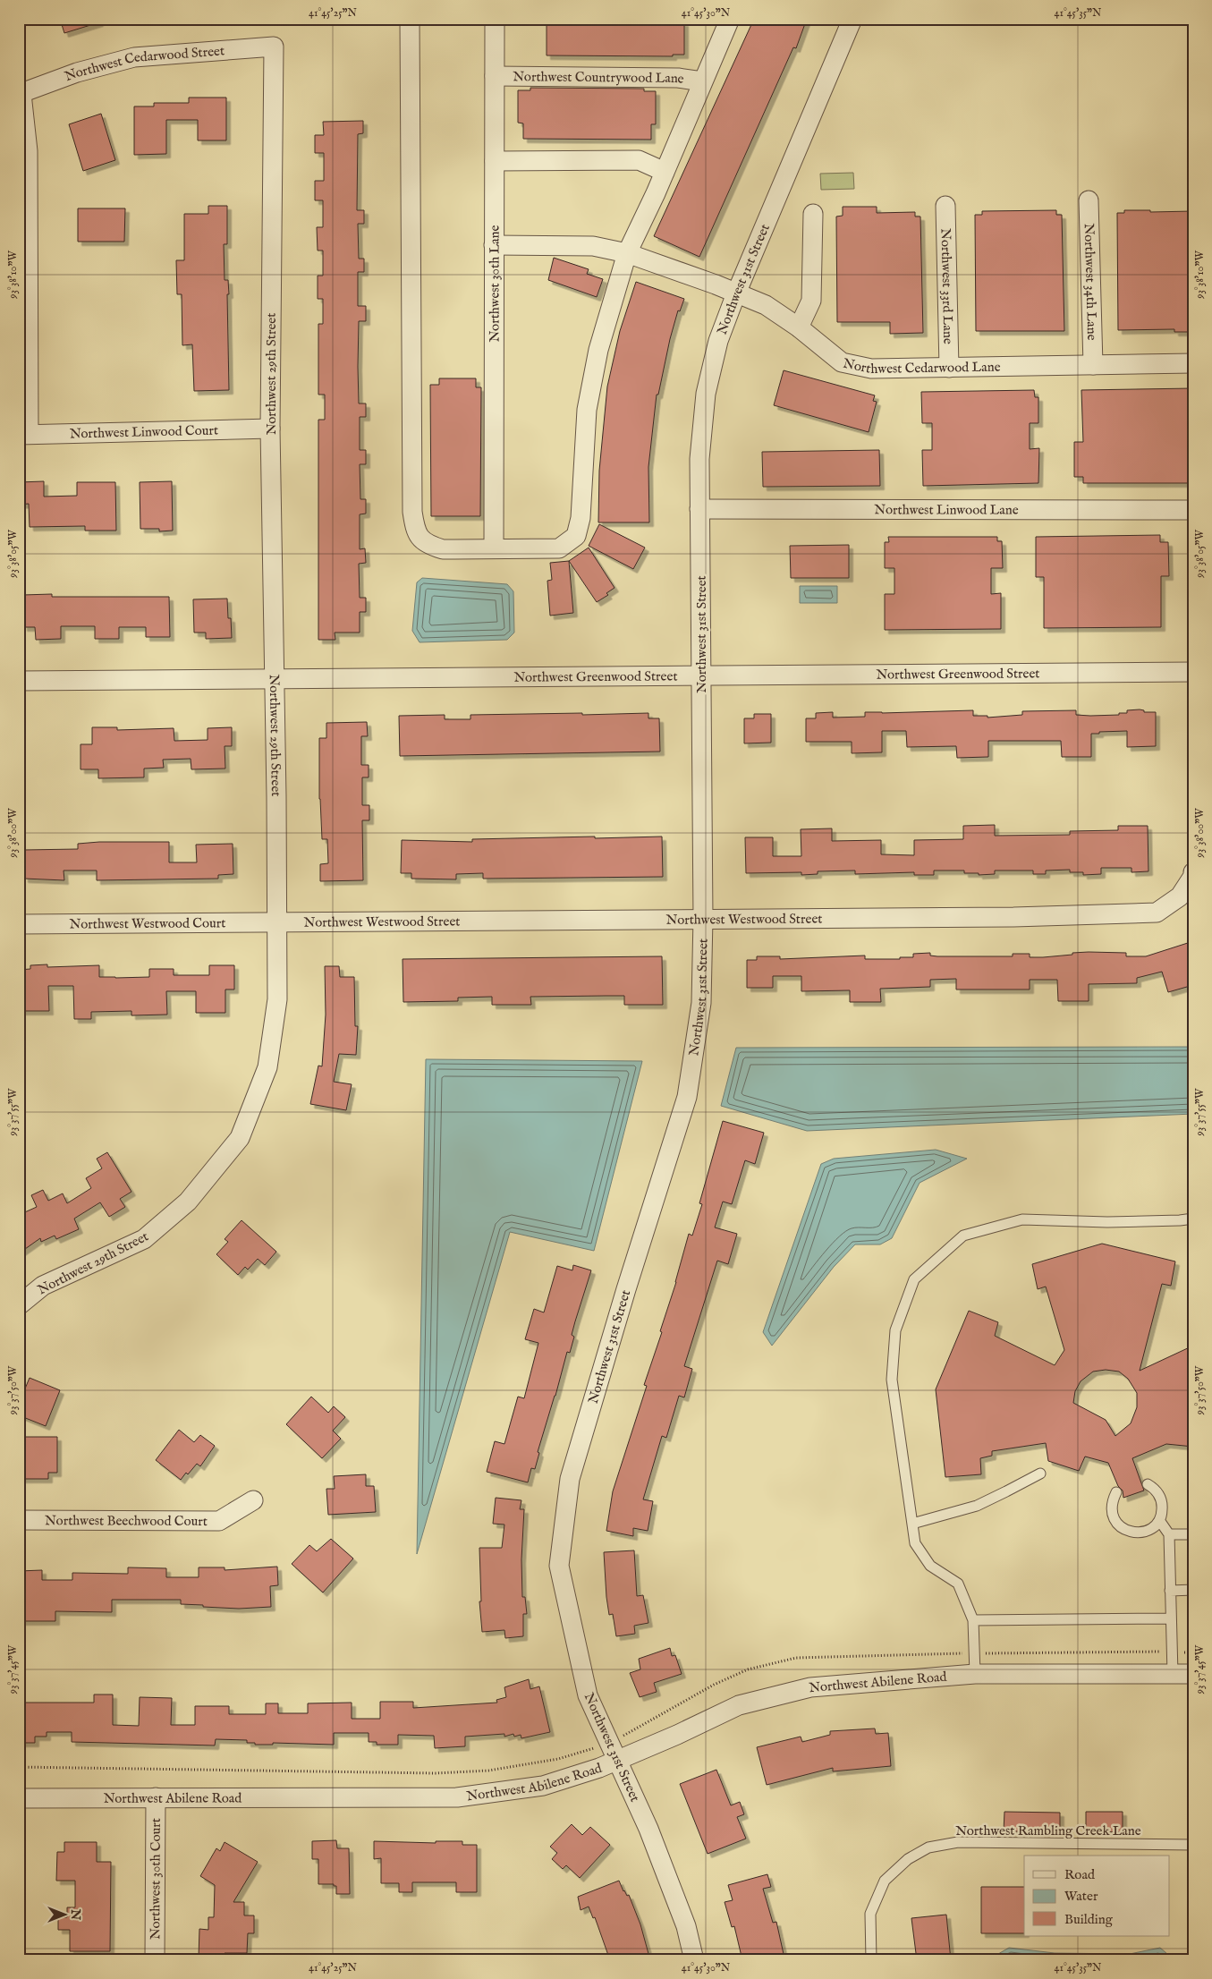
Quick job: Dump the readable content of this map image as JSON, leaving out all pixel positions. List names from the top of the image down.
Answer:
{
  "streets": {
    "street": [
      "Northwest Cedarwood Street",
      "Northwest Countrywood Lane",
      "Northwest 31st Street",
      "Northwest 34th Lane",
      "Northwest 30th Lane",
      "Northwest 33rd Lane",
      "Northwest Cedarwood Lane",
      "Northwest 29th Street",
      "Northwest Linwood Court",
      "Northwest Linwood Lane",
      "Northwest Greenwood Street",
      "Northwest Westwood Street",
      "Northwest Westwood Court",
      "Northwest Beechwood Court",
      "Northwest Abilene Road",
      "Northwest 30th Court"
    ],
    "lane": ["Northwest Rambling Creek Lane"]
  },
  "crossings": [
    ["Northwest Cedarwood Street", "Northwest 29th Street"],
    ["Northwest Countrywood Lane", "Northwest 30th Lane"],
    ["Northwest 31st Street", "Northwest Cedarwood Lane"],
    ["Northwest 31st Street", "Northwest Linwood Lane"],
    ["Northwest 31st Street", "Northwest Greenwood Street"],
    ["Northwest 31st Street", "Northwest Westwood Street"],
    ["Northwest 31st Street", "Northwest Abilene Road"],
    ["Northwest 34th Lane", "Northwest Cedarwood Lane"],
    ["Northwest 30th Lane", "Northwest Cedarwood Lane"],
    ["Northwest 33rd Lane", "Northwest Cedarwood Lane"],
    ["Northwest 29th Street", "Northwest Linwood Court"],
    ["Northwest 29th Street", "Northwest Greenwood Street"],
    ["Northwest 29th Street", "Northwest Westwood Street"],
    ["Northwest 29th Street", "Northwest Westwood Court"],
    ["Northwest Westwood Street", "Northwest Westwood Court"],
    ["Northwest Abilene Road", "Northwest 30th Court"]
  ],
  "legend": ["Road", "Water", "Building"],
  "north": "right",
  "coordinates": [
    "41°45'25\"N",
    "41°45'30\"N",
    "41°45'35\"N",
    "93°38'10\"W",
    "93°38'05\"W",
    "93°38'00\"W",
    "93°37'55\"W",
    "93°37'50\"W",
    "93°37'45\"W"
  ]
}
